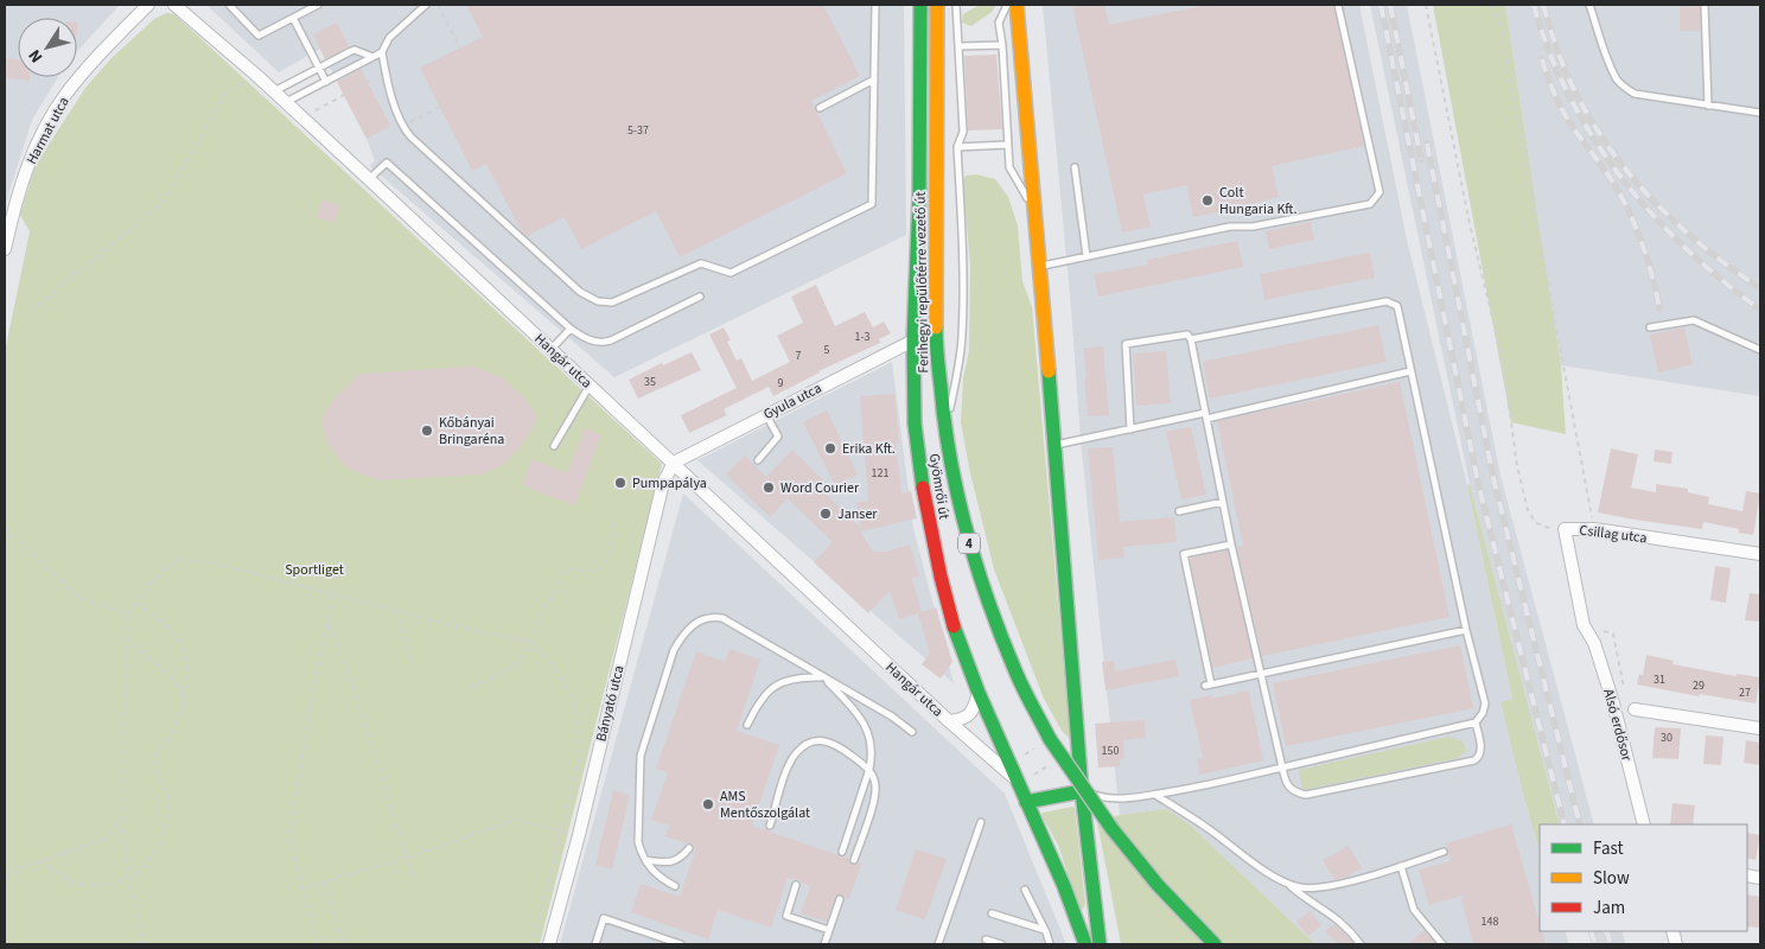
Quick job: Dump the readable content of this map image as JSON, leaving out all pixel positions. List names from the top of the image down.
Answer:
{
  "streets": {
    "street": [
      "Harmat utca",
      "Ferihegyi repülőtérre vezető út",
      "Hangár utca",
      "Gyula utca",
      "Gyömrői út",
      "Csillag utca",
      "4",
      "Bányató utca",
      "Alsó erdősor"
    ]
  },
  "crossings": [
    ["Hangár utca", "Gyula utca"],
    ["Hangár utca", "Gyömrői út"],
    ["Hangár utca", "Bányató utca"],
    ["Gyula utca", "Gyömrői út"],
    ["Gyula utca", "Bányató utca"],
    ["Csillag utca", "Alsó erdősor"]
  ],
  "parks": ["Sportliget"],
  "places": [
    "Colt Hungaria Kft.",
    "Kőbányai Bringaréna",
    "Erika Kft.",
    "Pumpapálya",
    "Word Courier",
    "Janser",
    "AMS Mentőszolgálat"
  ],
  "house_numbers": [
    "5-37",
    "1-3",
    "5",
    "7",
    "35",
    "9",
    "121",
    "31",
    "29",
    "27",
    "30",
    "150",
    "148"
  ],
  "legend": ["Fast", "Slow", "Jam"],
  "north": "bottom left"
}
